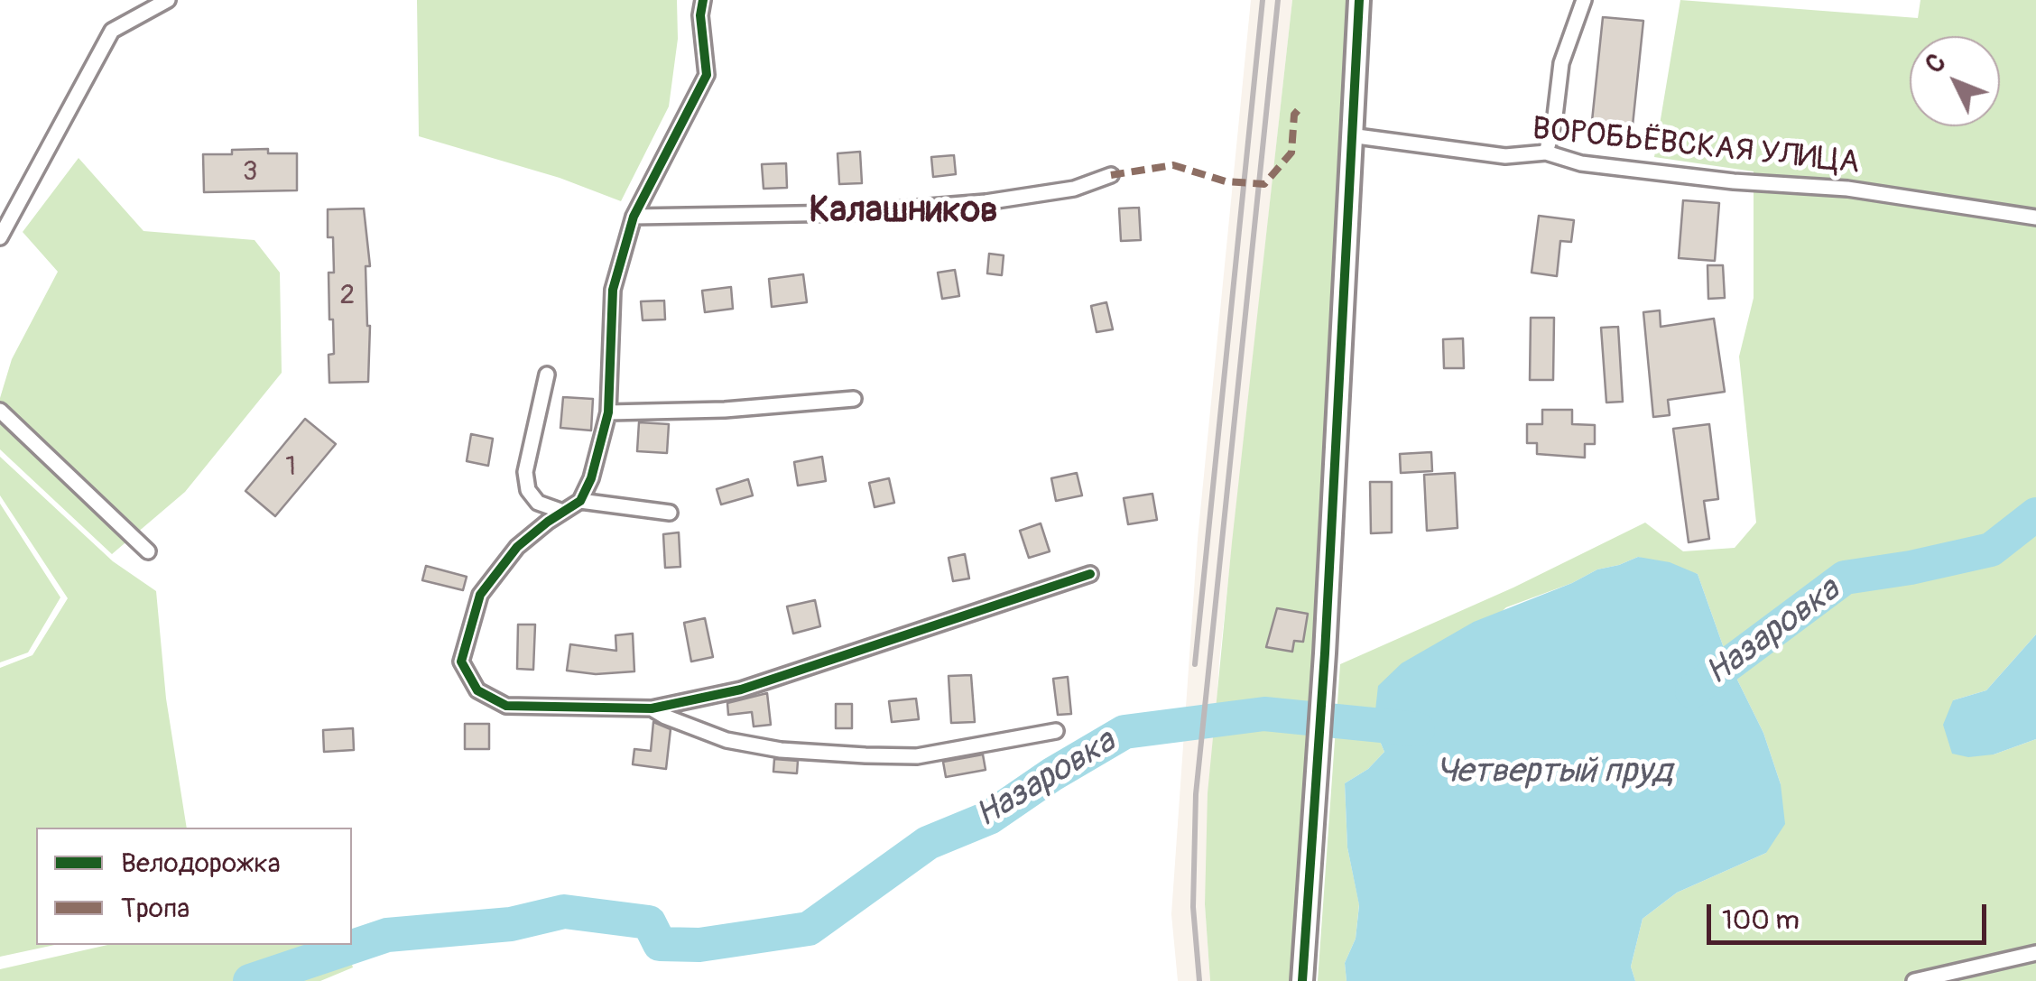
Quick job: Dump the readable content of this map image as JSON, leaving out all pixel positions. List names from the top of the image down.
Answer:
{
  "streets": {
    "street": ["ВОРОБЬЁВСКАЯ УЛИЦА"]
  },
  "districts": ["Калашников"],
  "water": ["Назаровка", "Четвертый пруд"],
  "house_numbers": ["3", "2", "1"],
  "legend": ["Велодорожка", "Тропа"],
  "scale_bar": "100 m",
  "north": "top left"
}
